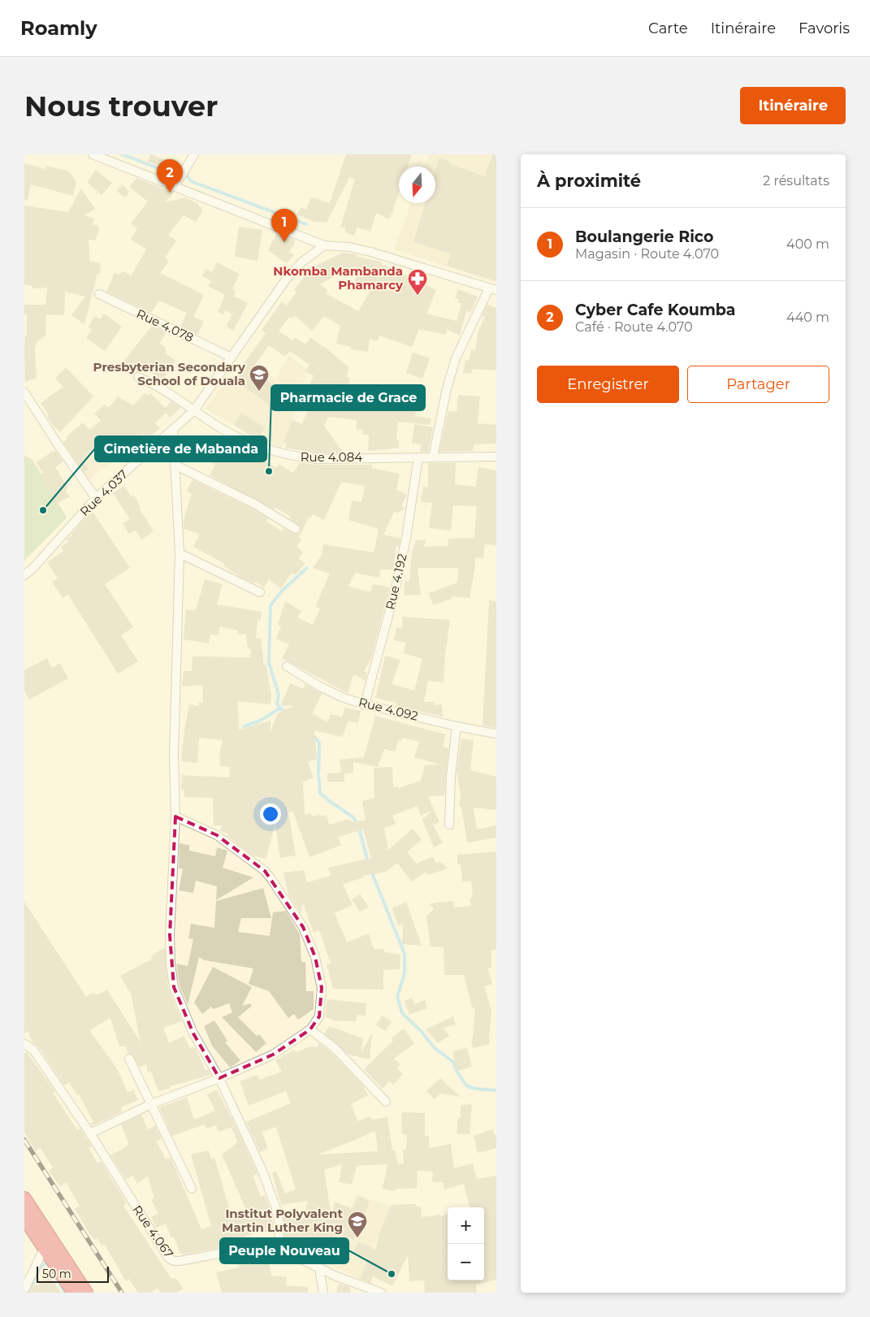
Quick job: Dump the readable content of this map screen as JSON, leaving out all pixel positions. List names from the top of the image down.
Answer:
{
  "streets": {
    "street": [
      "Rue 4.078",
      "Rue 4.084",
      "Rue 4.037",
      "Rue 4.192",
      "Rue 4.092",
      "Rue 4.067"
    ]
  },
  "crossings": [
    ["Rue 4.078", "Rue 4.037"],
    ["Rue 4.084", "Rue 4.037"],
    ["Rue 4.084", "Rue 4.192"],
    ["Rue 4.192", "Rue 4.092"]
  ],
  "places": {
    "pharmacy": ["Nkomba Mambanda Phamarcy"],
    "school or university": ["Presbyterian Secondary School of Douala", "Institut Polyvalent Martin Luther King"],
    "other": ["Pharmacie de Grace", "Cimetière de Mabanda", "Peuple Nouveau"]
  },
  "scale_bar": "50 m",
  "north": "bottom",
  "page": {
    "header": "Roamly",
    "nav": ["Carte", "Itinéraire", "Favoris"],
    "buttons": [
      "Itinéraire",
      ["Enregistrer", "Partager"]
    ],
    "title": "Nous trouver",
    "heading": ["À proximité", "2 résultats"],
    "pins": ["2", "1"],
    "list": [
      {
        "mark": "1",
        "name": "Boulangerie Rico",
        "note": "Magasin · Route 4.070",
        "value": "400 m"
      },
      {
        "mark": "2",
        "name": "Cyber Cafe Koumba",
        "note": "Café · Route 4.070",
        "value": "440 m"
      }
    ],
    "map_buttons": ["+", "−"],
    "scale": "50 m"
  }
}
